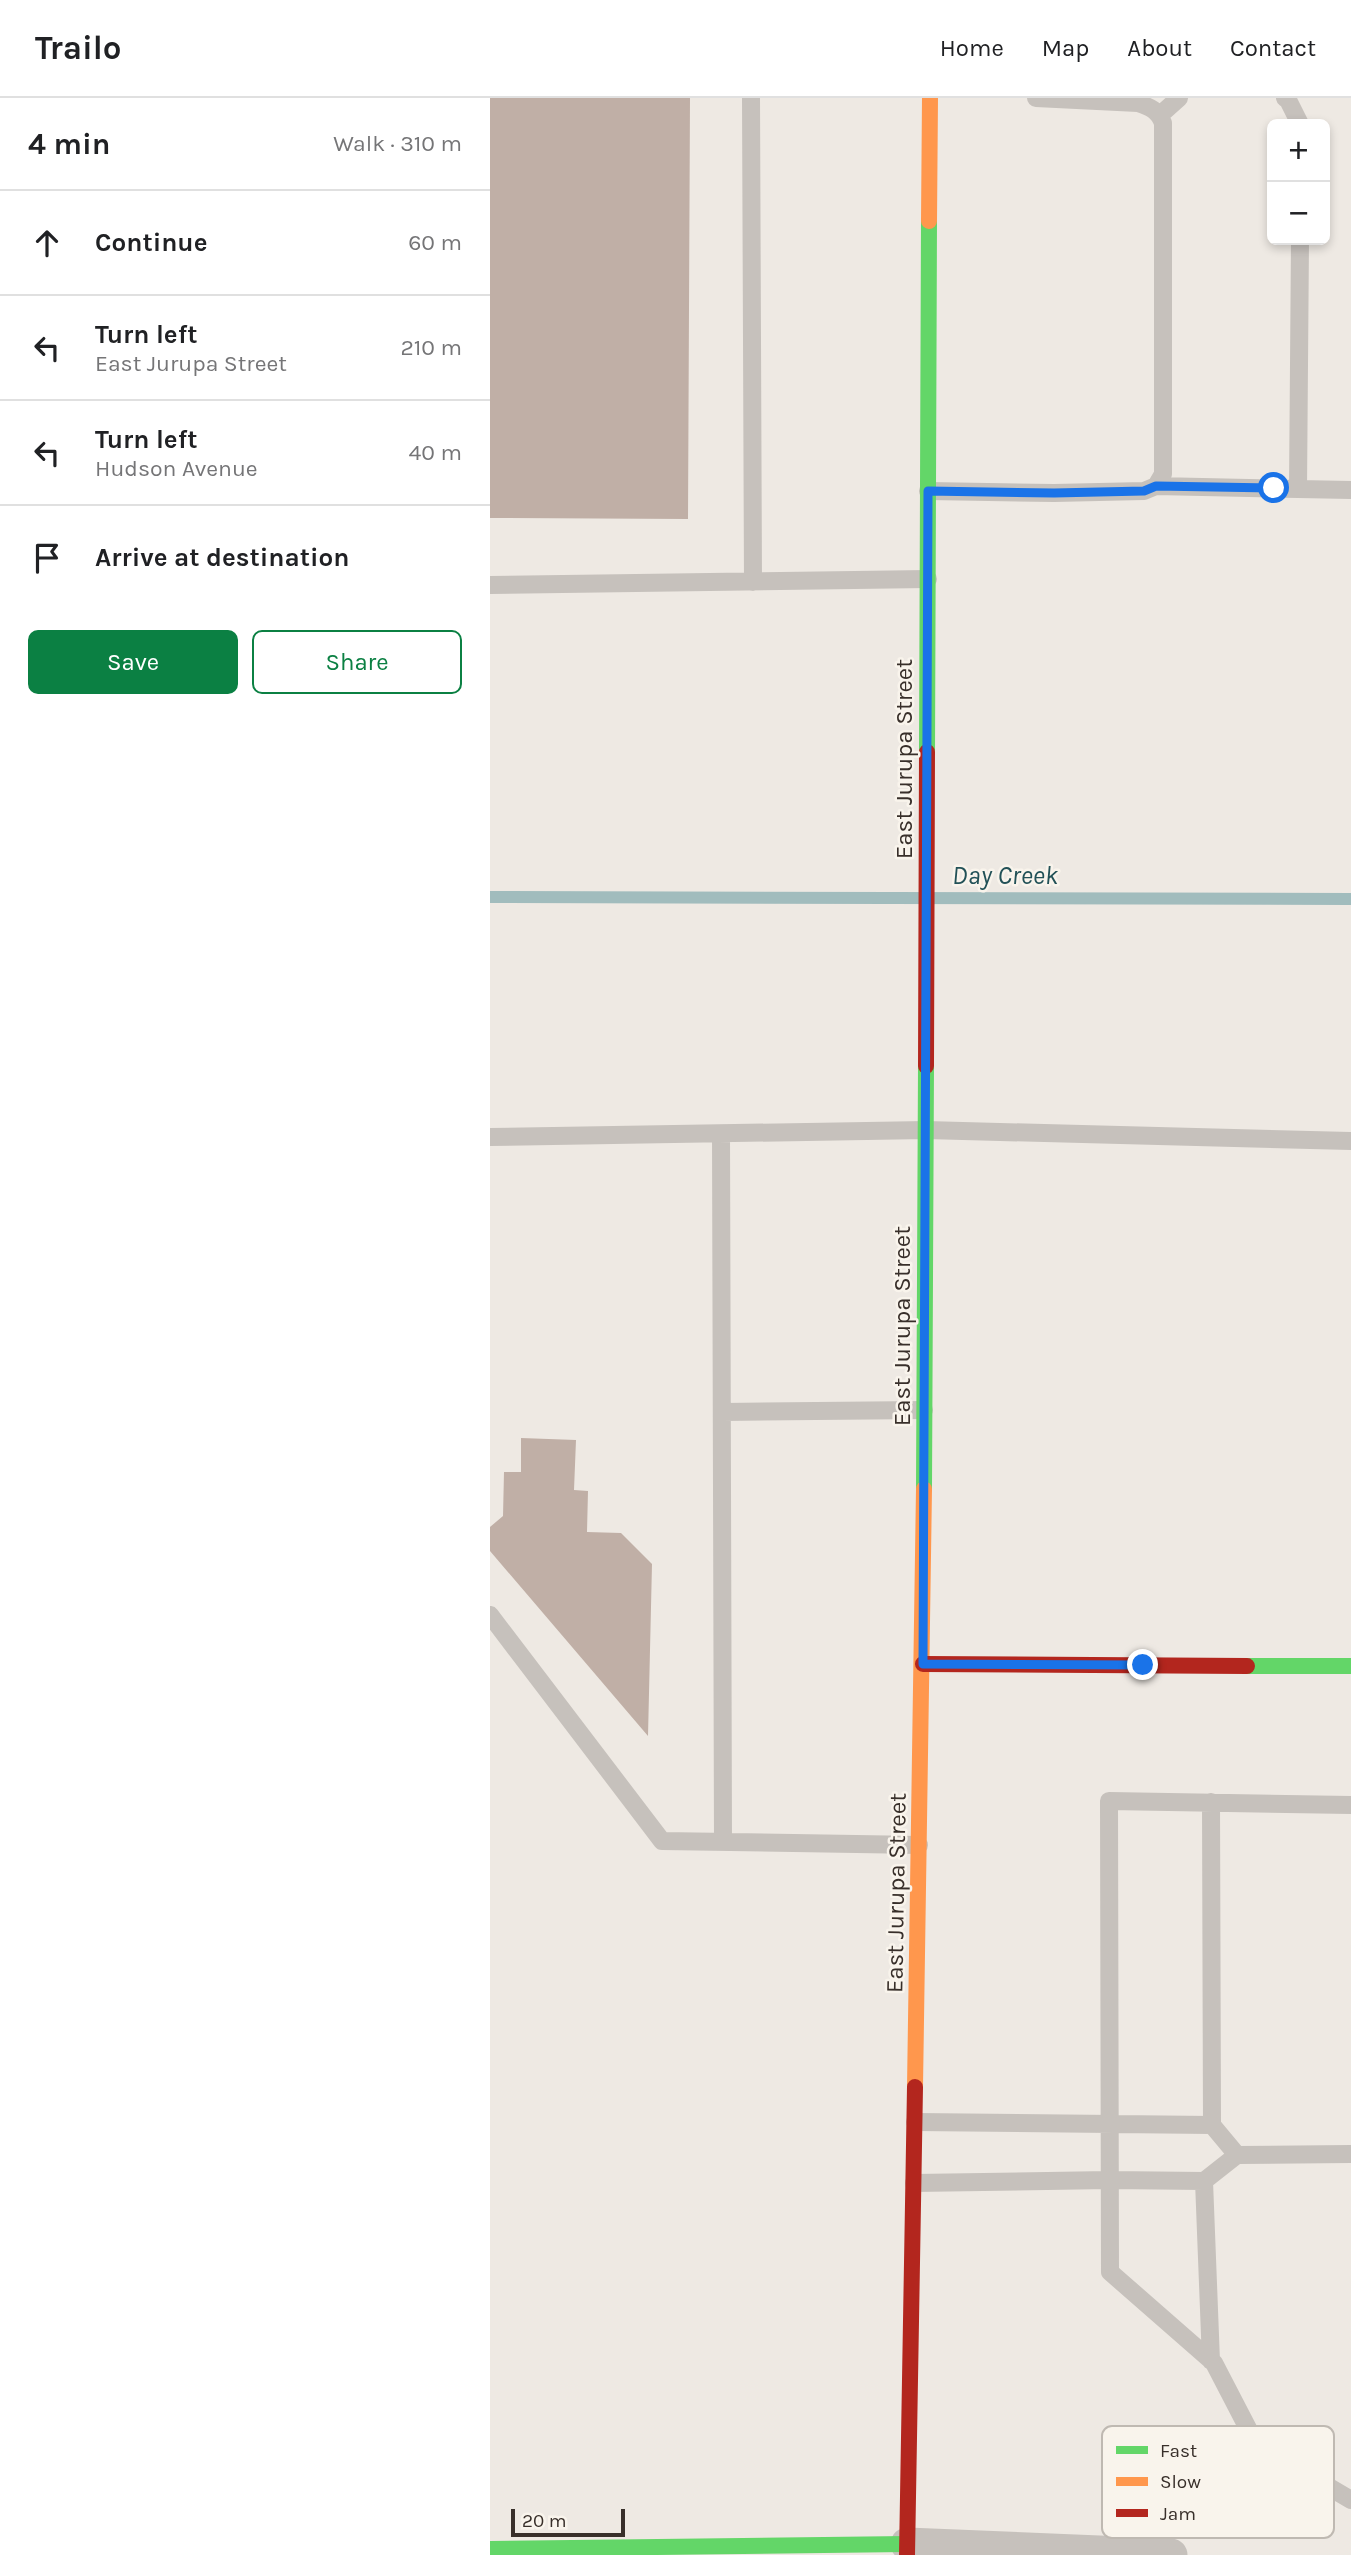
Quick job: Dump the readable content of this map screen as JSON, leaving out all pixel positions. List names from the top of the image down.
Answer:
{
  "streets": {
    "main road": ["East Jurupa Street"]
  },
  "water": ["Day Creek"],
  "legend": ["Fast", "Slow", "Jam"],
  "scale_bar": "20 m",
  "page": {
    "header": "Trailo",
    "nav": [
      "Home",
      "Map",
      "About",
      "Contact"
    ],
    "heading": ["4 min", "Walk · 310 m"],
    "map_buttons": ["+", "−"],
    "list": [
      ["Continue", "60 m"],
      ["Turn left", "East Jurupa Street", "210 m"],
      ["Turn left", "Hudson Avenue", "40 m"],
      "Arrive at destination"
    ],
    "buttons": ["Save", "Share"],
    "scale": "20 m"
  }
}
